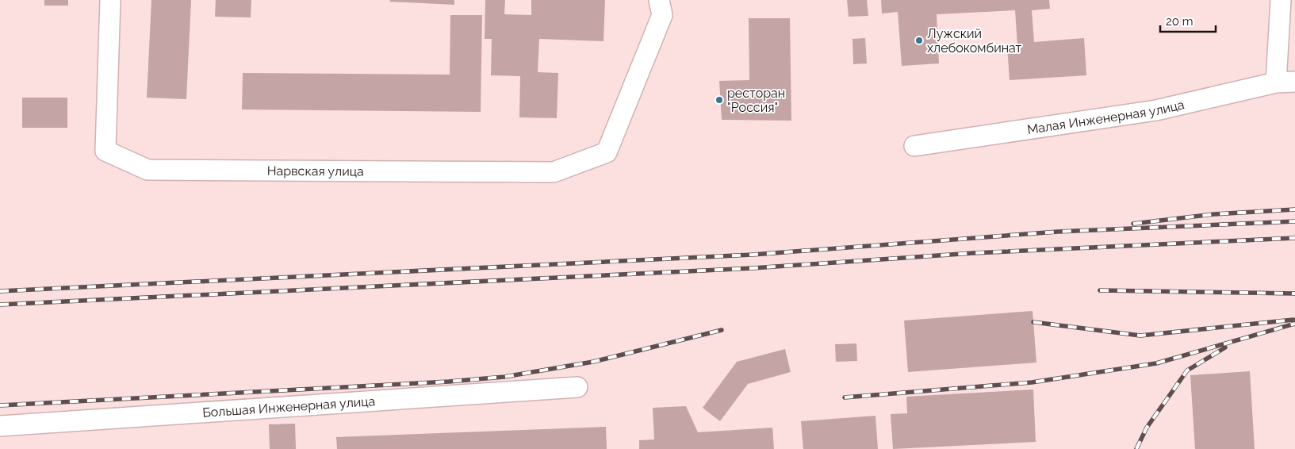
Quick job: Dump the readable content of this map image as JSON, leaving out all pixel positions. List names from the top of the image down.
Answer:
{
  "streets": {
    "street": ["Малая Инженерная улица", "Нарвская улица", "Большая Инженерная улица"]
  },
  "places": ["Лужский хлебокомбинат", "ресторан \"Россия\""],
  "scale_bar": "20 m"
}
